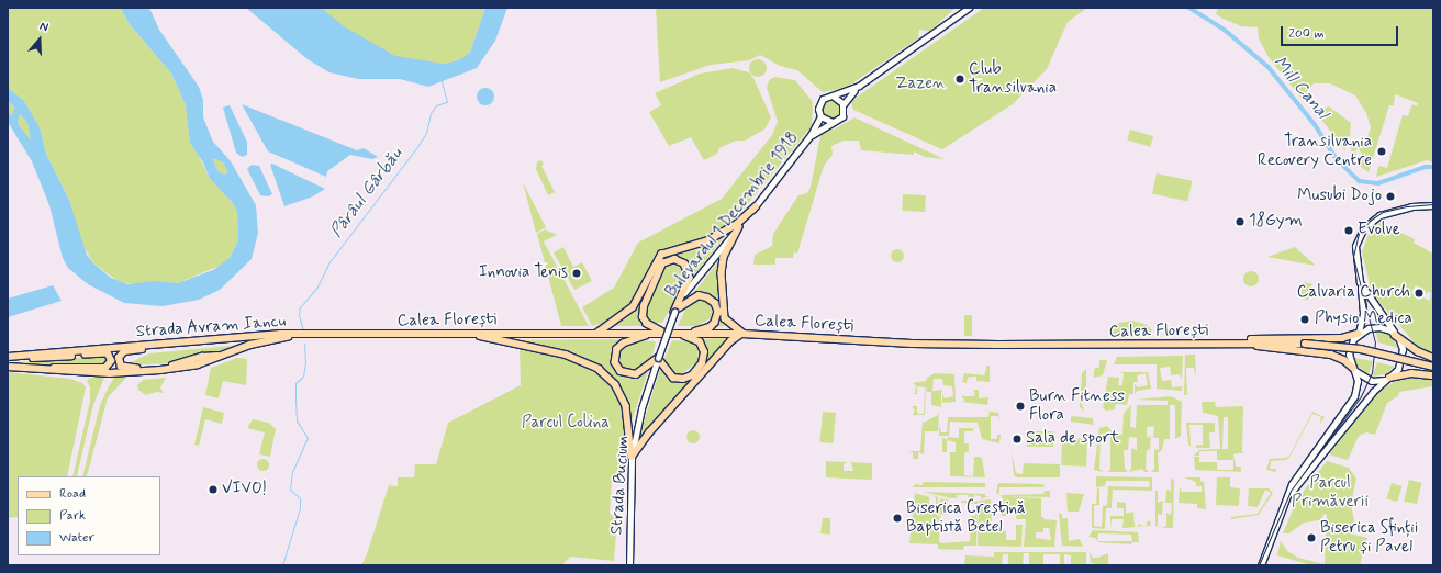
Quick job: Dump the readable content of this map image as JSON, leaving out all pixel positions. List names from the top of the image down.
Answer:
{
  "streets": {
    "main road": [
      "Bulevardul 1 Decembrie 1918",
      "Calea Florești",
      "Strada Avram Iancu",
      "Strada Bucium"
    ]
  },
  "crossings": [
    ["Bulevardul 1 Decembrie 1918", "Strada Bucium"],
    ["Calea Florești", "Strada Avram Iancu"]
  ],
  "water": ["Mill Canal", "Pârâul Gârbău"],
  "parks": ["Zazen", "Parcul Colina", "Parcul Primăverii"],
  "places": [
    "Club Transilvania",
    "Transilvania Recovery Centre",
    "Musubi Dojo",
    "18Gym",
    "Evolve",
    "Innovia Tenis",
    "Calvaria Church",
    "Physio Medica",
    "Burn Fitness Flora",
    "Sala de sport",
    "VIVO!",
    "Biserica Creștină Baptistă Betel",
    "Biserica Sfinții Petru și Pavel"
  ],
  "legend": ["Road", "Park", "Water"],
  "scale_bar": "200 m",
  "north": "top"
}
